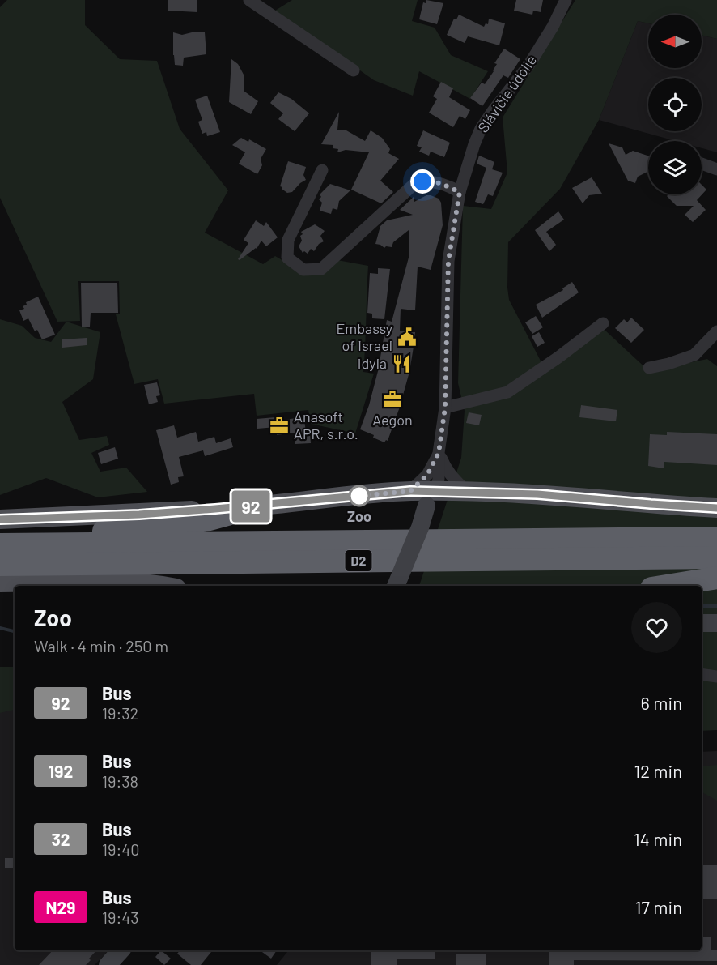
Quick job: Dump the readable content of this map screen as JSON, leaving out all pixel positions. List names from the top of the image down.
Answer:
{
  "streets": {
    "highway": ["D2"],
    "street": ["Slávičie údolie"]
  },
  "places": {
    "public building": ["Embassy of Israel"],
    "restaurant": ["Idyla"],
    "office": ["Aegon", "Anasoft APR, s.r.o."],
    "other": ["Zoo"]
  },
  "lines": ["bus line 92"],
  "north": "left",
  "page": {
    "on_map": "92",
    "heading": ["Zoo", "Walk · 4 min · 250 m"],
    "list": [
      {
        "mark": "92",
        "name": "Bus",
        "note": "19:32",
        "value": "6 min"
      },
      {
        "mark": "192",
        "name": "Bus",
        "note": "19:38",
        "value": "12 min"
      },
      {
        "mark": "32",
        "name": "Bus",
        "note": "19:40",
        "value": "14 min"
      },
      {
        "mark": "N29",
        "name": "Bus",
        "note": "19:43",
        "value": "17 min"
      }
    ]
  }
}
